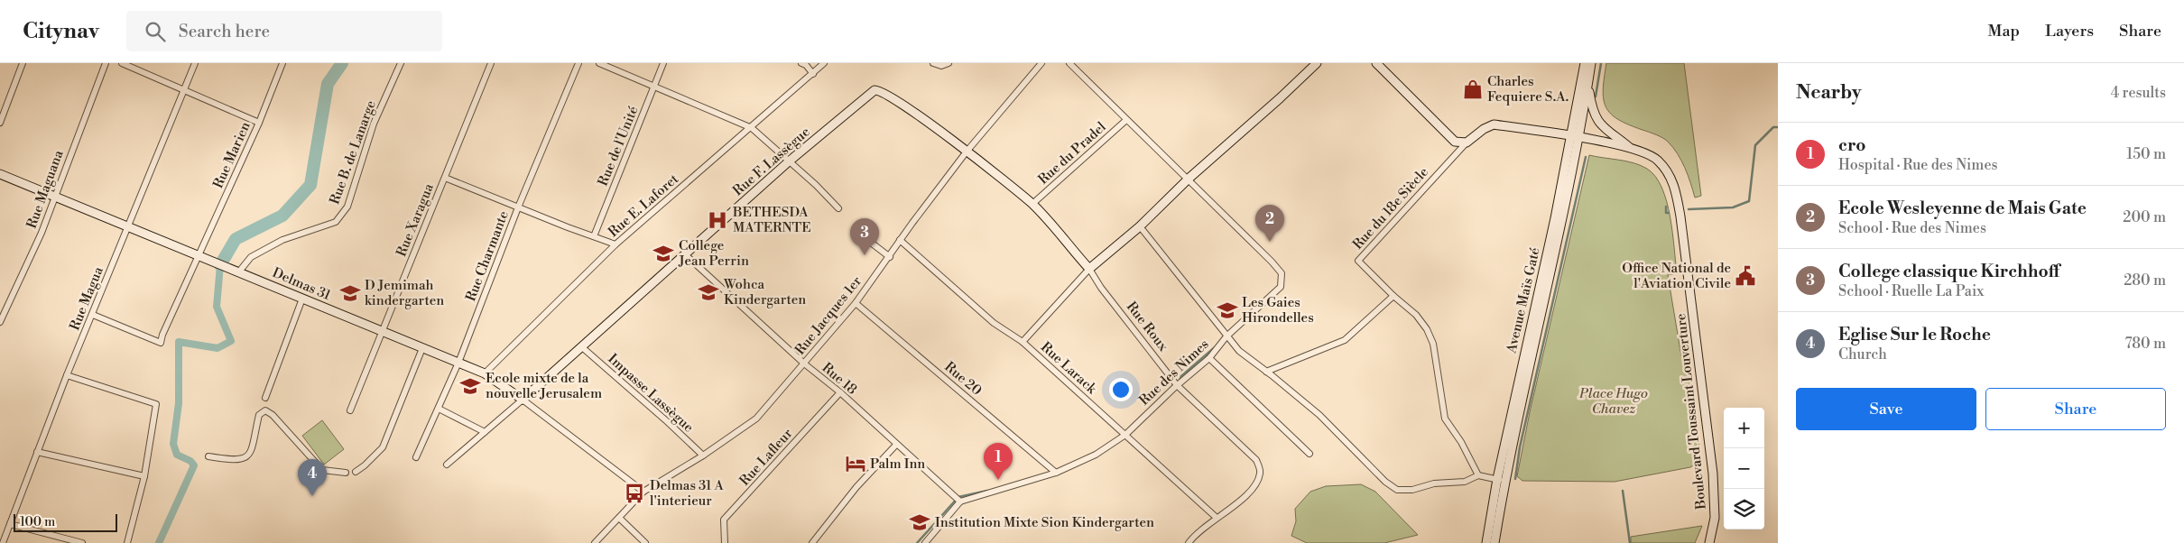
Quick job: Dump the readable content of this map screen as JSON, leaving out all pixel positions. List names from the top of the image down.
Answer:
{
  "streets": {
    "street": [
      "Rue de l'Unité",
      "Rue B. de Lanarge",
      "Rue du Pradel",
      "Rue Marien",
      "Rue F. Lassègue",
      "Rue Maguana",
      "Rue E. Laforet",
      "Rue du 18e Siècle",
      "Rue Xaragua",
      "Rue Charmante",
      "Delmas 31",
      "Rue Magua",
      "Avenue Maïs Gaté",
      "Rue Jacques 1er",
      "Rue Roux",
      "Rue Larack",
      "Rue des Nimes",
      "Rue 18",
      "Rue 20",
      "Impasse Lassègue",
      "Boulevard Toussaint Louverture",
      "Rue Lafleur"
    ]
  },
  "crossings": [
    ["Rue B. de Lanarge", "Delmas 31"],
    ["Rue du Pradel", "Rue Roux"],
    ["Rue du Pradel", "Rue des Nimes"],
    ["Rue Marien", "Delmas 31"],
    ["Rue Marien", "Rue Magua"],
    ["Rue F. Lassègue", "Delmas 31"],
    ["Rue F. Lassègue", "Rue Jacques 1er"],
    ["Rue F. Lassègue", "Rue Roux"],
    ["Rue F. Lassègue", "Rue 18"],
    ["Rue F. Lassègue", "Impasse Lassègue"],
    ["Rue Maguana", "Delmas 31"],
    ["Rue E. Laforet", "Delmas 31"],
    ["Rue du 18e Siècle", "Boulevard Toussaint Louverture"],
    ["Rue Xaragua", "Delmas 31"],
    ["Rue Charmante", "Delmas 31"],
    ["Delmas 31", "Rue Magua"],
    ["Delmas 31", "Rue Jacques 1er"],
    ["Avenue Maïs Gaté", "Boulevard Toussaint Louverture"],
    ["Rue Jacques 1er", "Rue Roux"],
    ["Rue Jacques 1er", "Rue Larack"],
    ["Rue Jacques 1er", "Rue 18"],
    ["Rue Jacques 1er", "Rue 20"],
    ["Rue Jacques 1er", "Impasse Lassègue"],
    ["Rue Roux", "Rue Larack"],
    ["Rue Roux", "Rue des Nimes"],
    ["Rue Larack", "Rue des Nimes"],
    ["Rue des Nimes", "Rue 18"],
    ["Rue des Nimes", "Rue 20"],
    ["Rue 18", "Rue Lafleur"]
  ],
  "parks": ["Place Hugo Chavez"],
  "places": {
    "shop": ["Charles Fequiere S.A."],
    "hospital": ["BETHESDA MATERNTE"],
    "school or university": [
      "College Jean Perrin",
      "Wohca Kindergarten",
      "D Jemimah kindergarten",
      "Les Gaies Hirondelles",
      "Ecole mixte de la nouvelle Jerusalem",
      "Institution Mixte Sion Kindergarten"
    ],
    "public building": ["Office National de l'Aviation Civile"],
    "hotel": ["Palm Inn"],
    "bus stop": ["Delmas 31 A l'interieur"]
  },
  "scale_bar": "100 m",
  "page": {
    "header": "Citynav",
    "search": "Search here",
    "nav": ["Map", "Layers", "Share"],
    "heading": ["Nearby", "4 results"],
    "list": [
      {
        "mark": "1",
        "name": "cro",
        "note": "Hospital · Rue des Nimes",
        "value": "150 m"
      },
      {
        "mark": "2",
        "name": "Ecole Wesleyenne de Mais Gate",
        "note": "School · Rue des Nimes",
        "value": "200 m"
      },
      {
        "mark": "3",
        "name": "College classique Kirchhoff",
        "note": "School · Ruelle La Paix",
        "value": "280 m"
      },
      {
        "mark": "4",
        "name": "Eglise Sur le Roche",
        "note": "Church",
        "value": "780 m"
      }
    ],
    "pins": [
      "2",
      "3",
      "1",
      "4"
    ],
    "buttons": ["Save", "Share"],
    "map_buttons": ["+", "−"],
    "scale": "100 m"
  }
}
